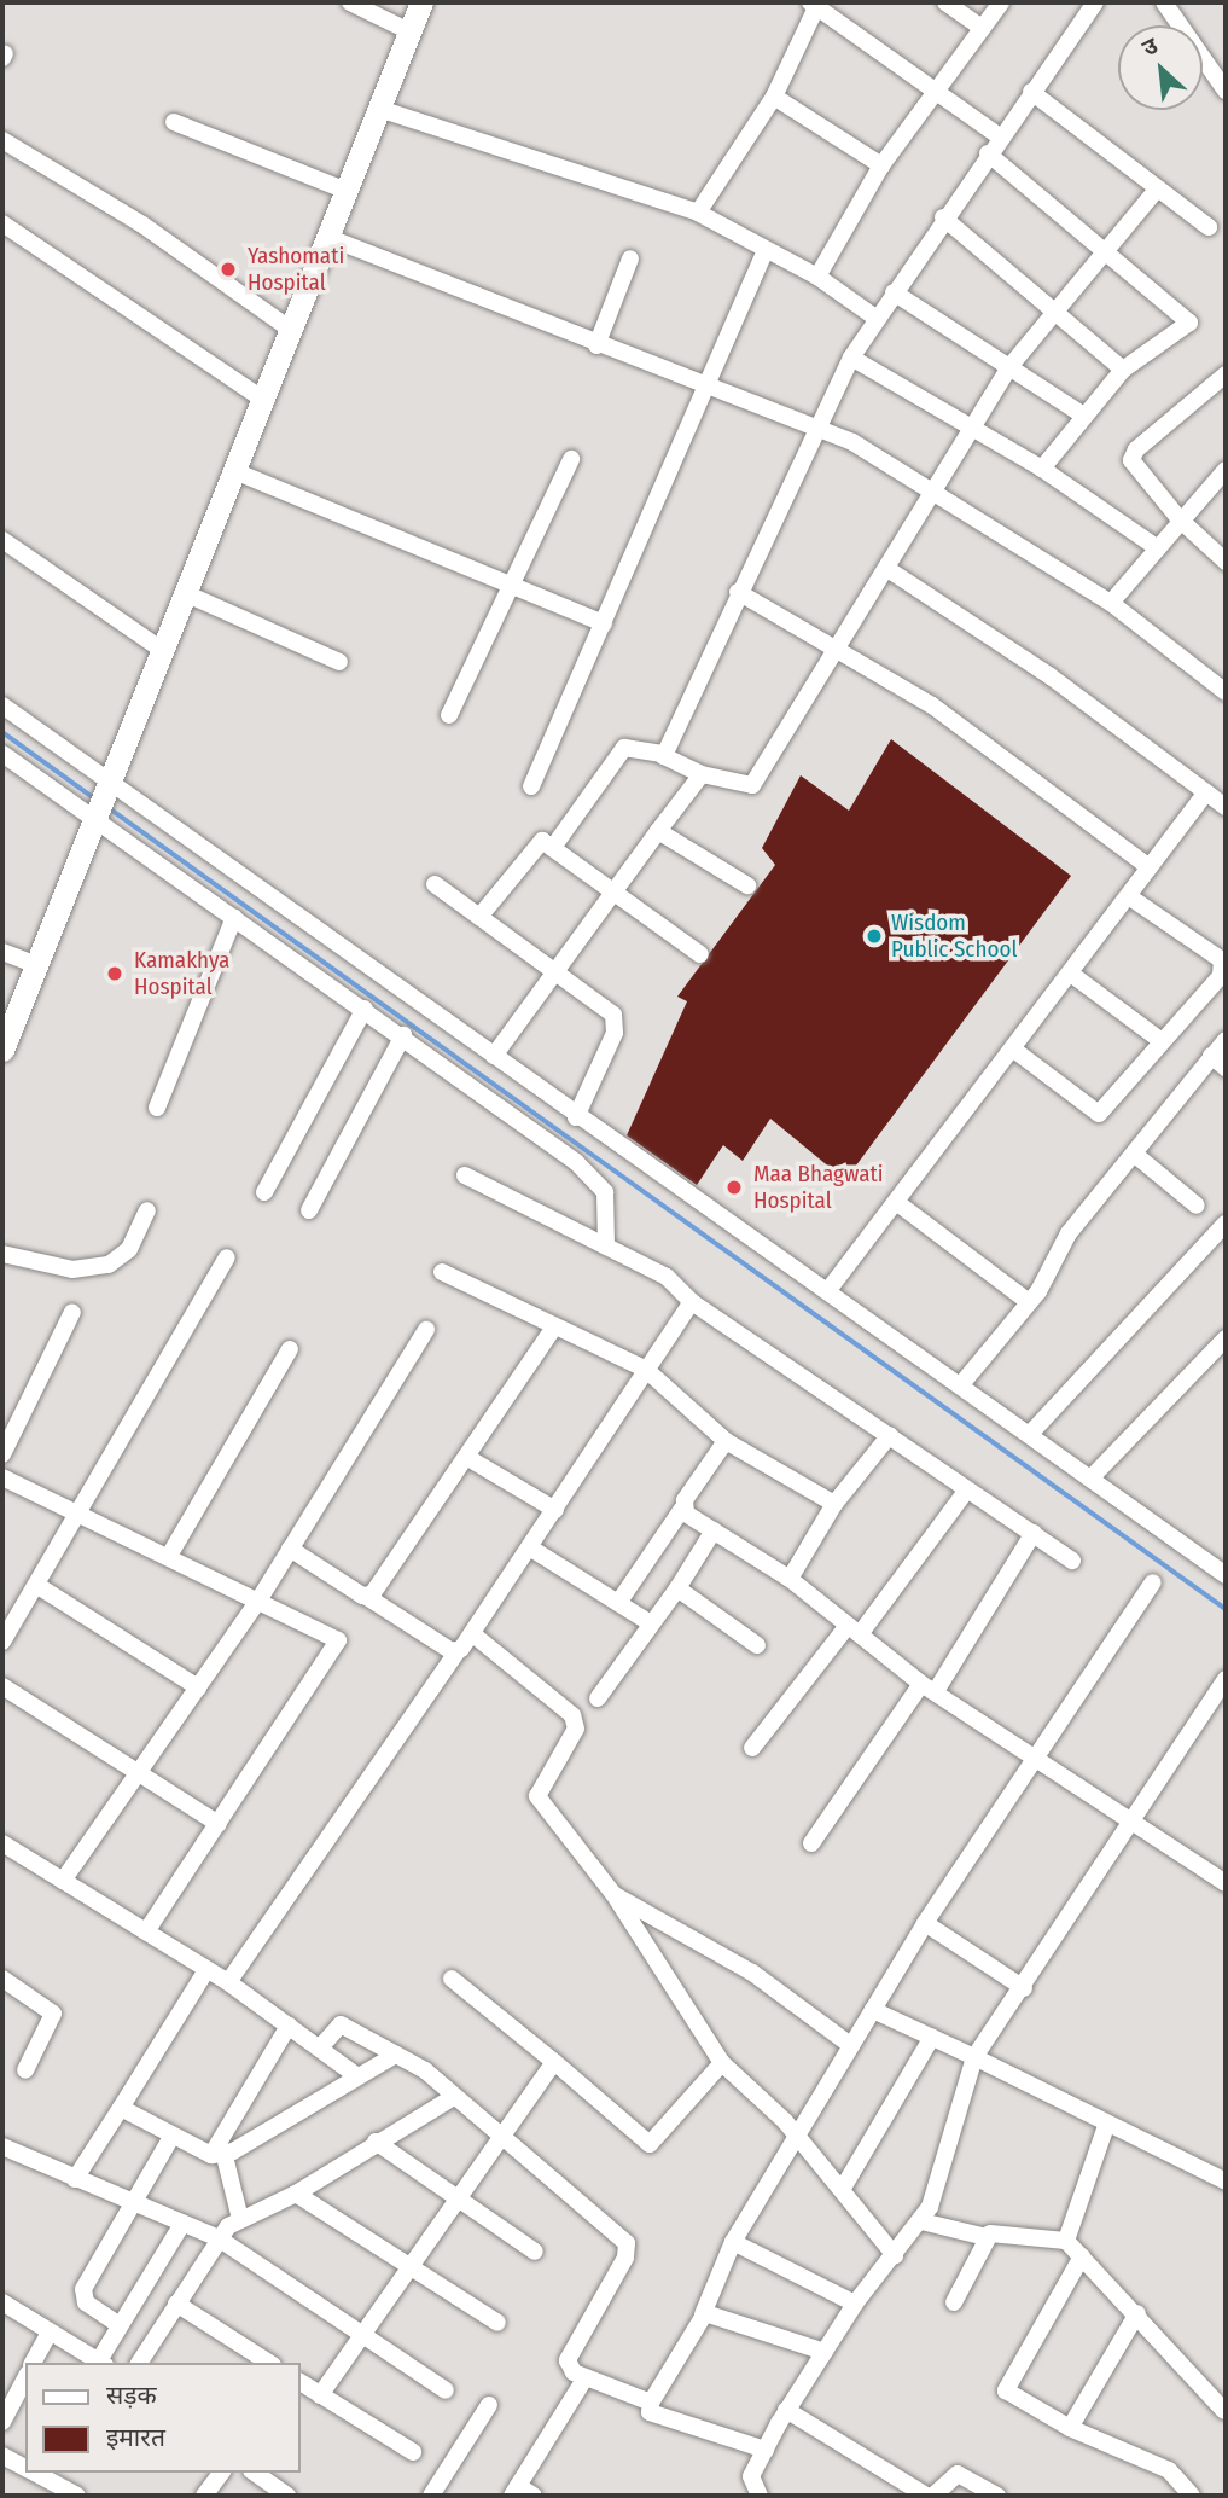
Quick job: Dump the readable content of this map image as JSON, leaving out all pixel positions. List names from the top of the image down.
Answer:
{
  "places": [
    "Yashomati Hospital",
    "Wisdom Public School",
    "Kamakhya Hospital",
    "Maa Bhagwati Hospital"
  ],
  "legend": ["सड़क", "इमारत"],
  "north": "top left"
}
